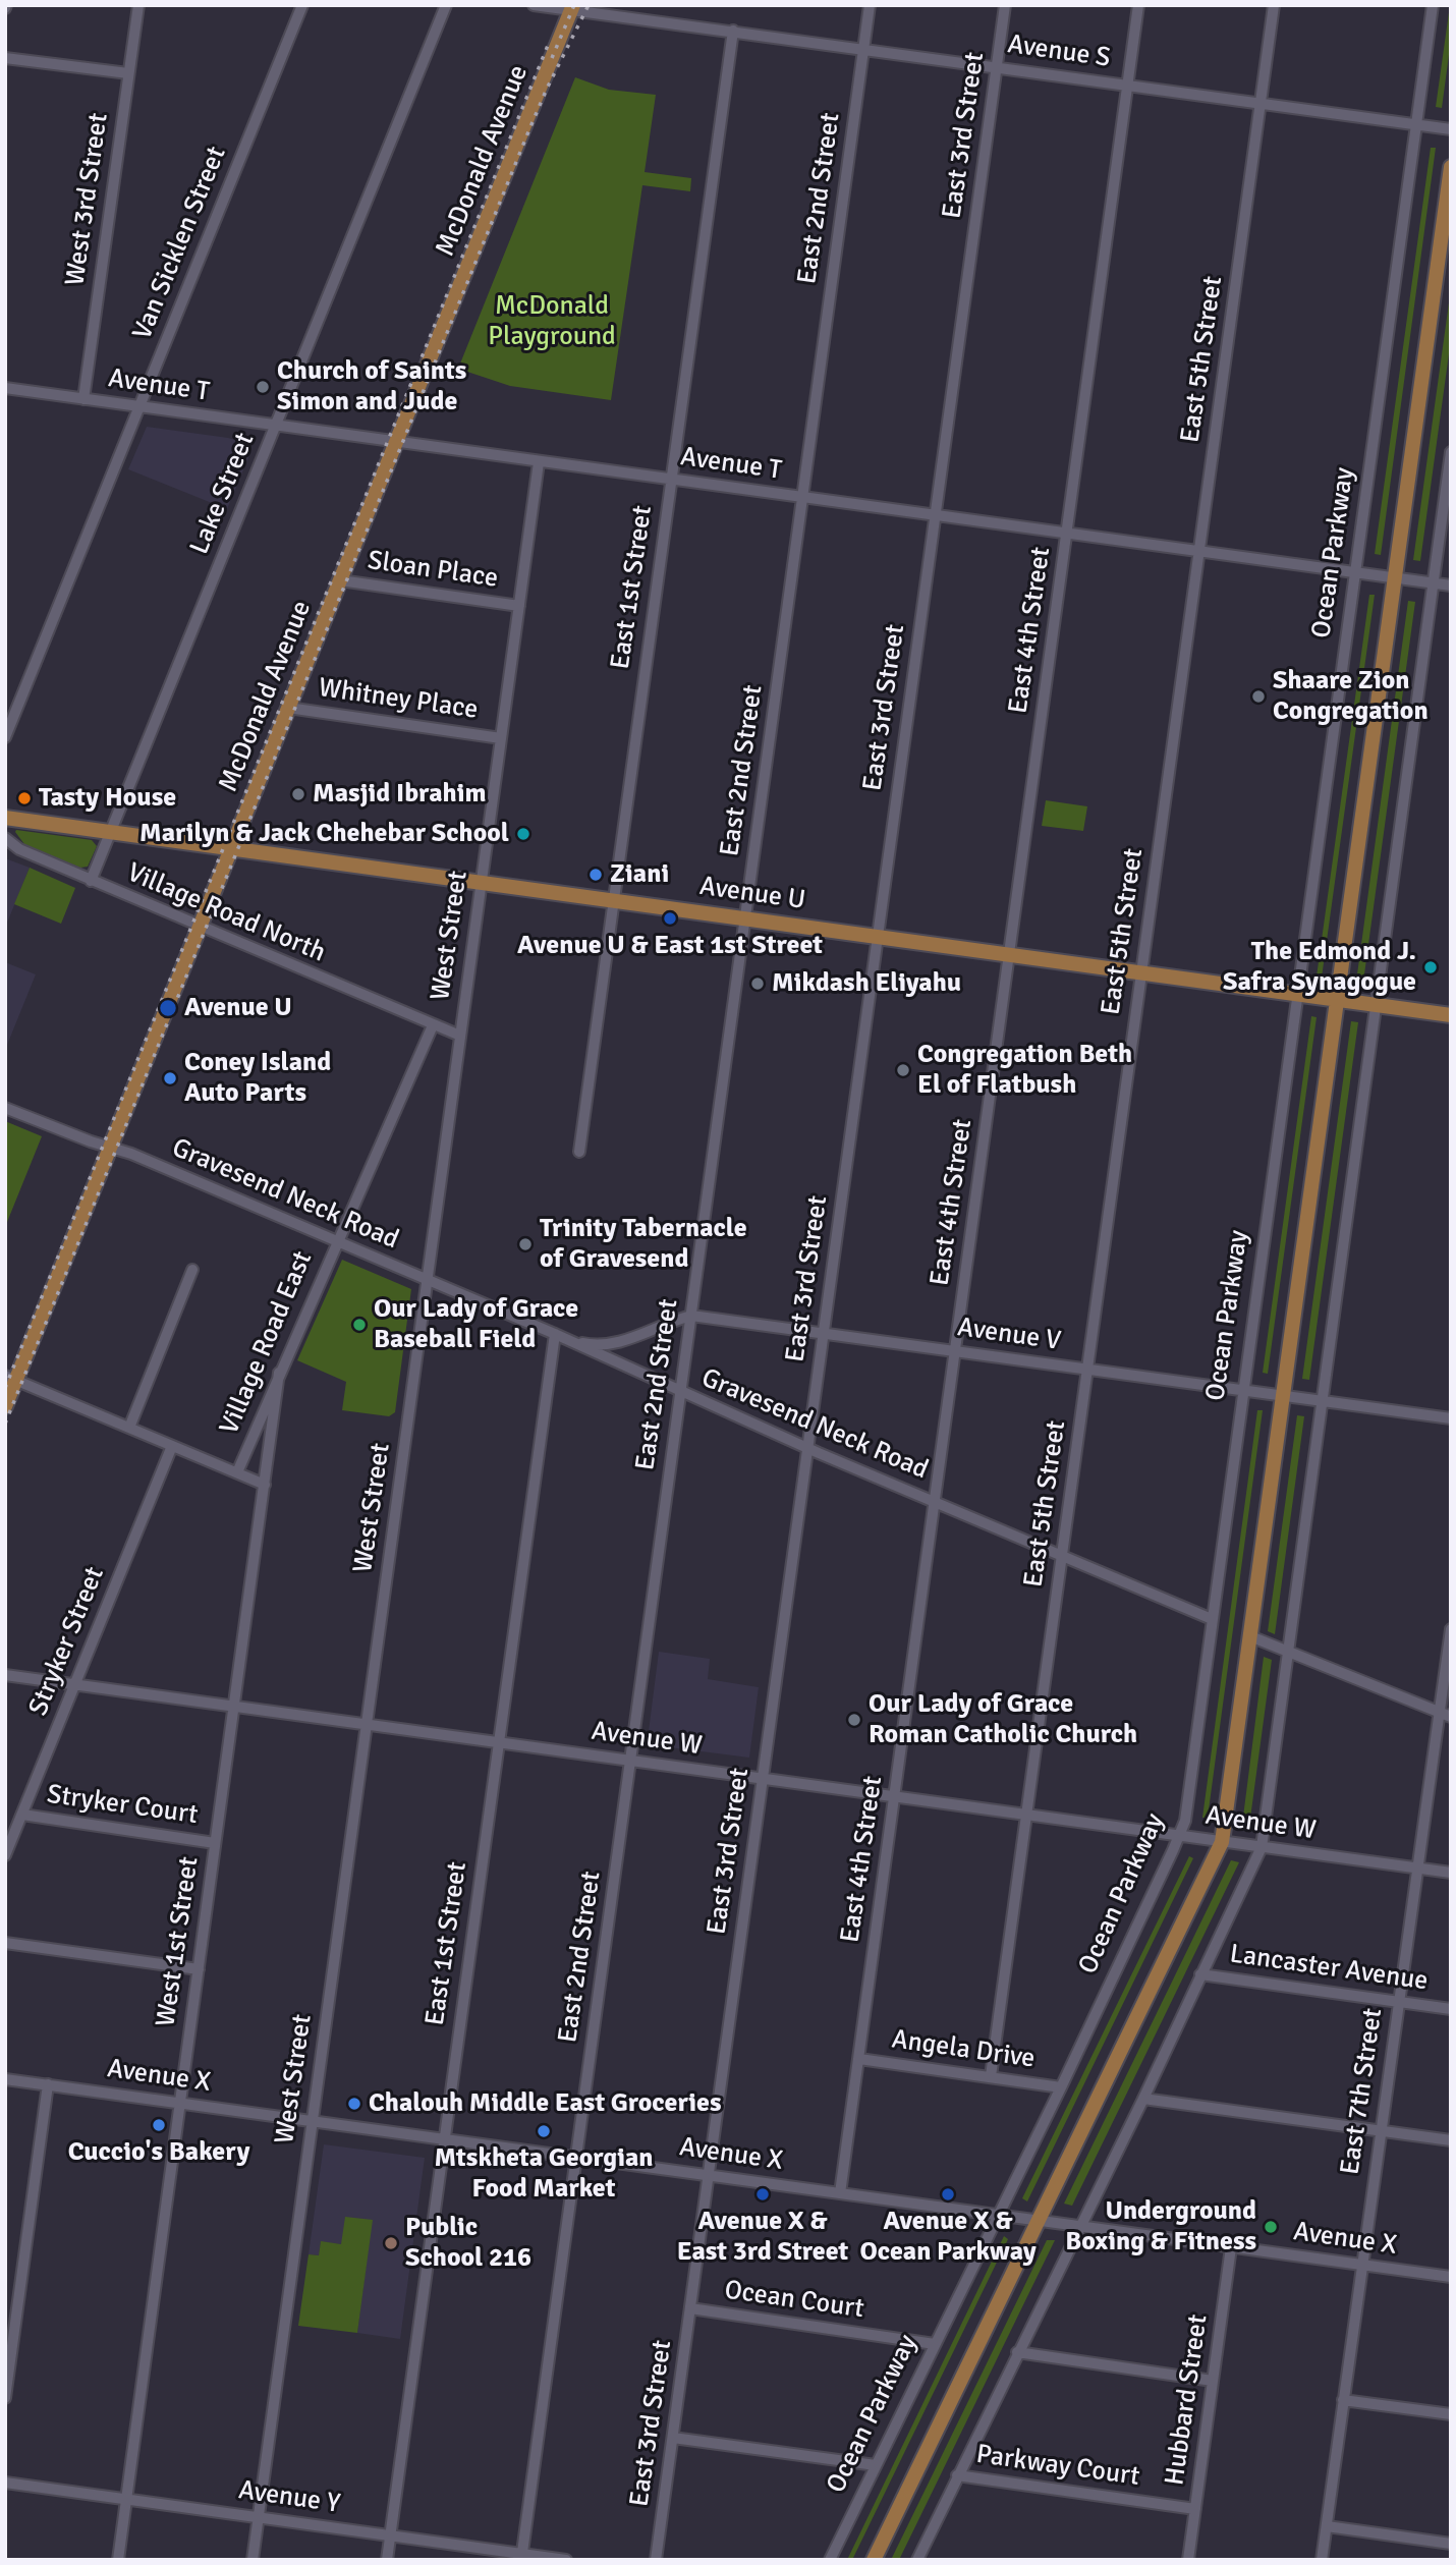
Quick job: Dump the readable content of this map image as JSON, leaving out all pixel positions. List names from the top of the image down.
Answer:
{
  "streets": {
    "main road": ["McDonald Avenue", "Avenue U"],
    "street": [
      "Avenue S",
      "East 3rd Street",
      "East 2nd Street",
      "West 3rd Street",
      "Van Sicklen Street",
      "East 5th Street",
      "Avenue T",
      "Lake Street",
      "Ocean Parkway",
      "Sloan Place",
      "East 1st Street",
      "East 4th Street",
      "Whitney Place",
      "Village Road North",
      "West Street",
      "Gravesend Neck Road",
      "Avenue V",
      "Village Road East",
      "Stryker Street",
      "Avenue W",
      "Stryker Court",
      "West 1st Street",
      "Lancaster Avenue",
      "Angela Drive",
      "Avenue X",
      "East 7th Street",
      "Ocean Court",
      "Hubbard Street",
      "Parkway Court",
      "Avenue Y"
    ]
  },
  "crossings": [
    ["Avenue S", "East 3rd Street"],
    ["Avenue S", "McDonald Avenue"],
    ["Avenue S", "East 2nd Street"],
    ["Avenue S", "East 5th Street"],
    ["Avenue S", "Ocean Parkway"],
    ["Avenue S", "East 1st Street"],
    ["Avenue S", "East 4th Street"],
    ["East 3rd Street", "Avenue T"],
    ["East 3rd Street", "Avenue U"],
    ["East 3rd Street", "Gravesend Neck Road"],
    ["East 3rd Street", "Avenue V"],
    ["East 3rd Street", "Avenue W"],
    ["East 3rd Street", "Avenue X"],
    ["East 3rd Street", "Ocean Court"],
    ["McDonald Avenue", "Avenue T"],
    ["McDonald Avenue", "Sloan Place"],
    ["McDonald Avenue", "Whitney Place"],
    ["McDonald Avenue", "Avenue U"],
    ["McDonald Avenue", "Village Road North"],
    ["McDonald Avenue", "Gravesend Neck Road"],
    ["East 2nd Street", "Avenue T"],
    ["East 2nd Street", "Avenue U"],
    ["East 2nd Street", "Gravesend Neck Road"],
    ["East 2nd Street", "Avenue V"],
    ["East 2nd Street", "Avenue W"],
    ["East 2nd Street", "Avenue X"],
    ["East 2nd Street", "Avenue Y"],
    ["West 3rd Street", "Avenue T"],
    ["Van Sicklen Street", "Avenue T"],
    ["East 5th Street", "Avenue T"],
    ["East 5th Street", "Avenue U"],
    ["East 5th Street", "Gravesend Neck Road"],
    ["East 5th Street", "Avenue V"],
    ["East 5th Street", "Avenue W"],
    ["East 5th Street", "Angela Drive"],
    ["Avenue T", "Lake Street"],
    ["Avenue T", "Ocean Parkway"],
    ["Avenue T", "East 1st Street"],
    ["Avenue T", "East 4th Street"],
    ["Avenue T", "West Street"],
    ["Lake Street", "Avenue U"],
    ["Lake Street", "Village Road North"],
    ["Ocean Parkway", "Avenue U"],
    ["Ocean Parkway", "Gravesend Neck Road"],
    ["Ocean Parkway", "Avenue V"],
    ["Ocean Parkway", "Avenue W"],
    ["Ocean Parkway", "Angela Drive"],
    ["Ocean Parkway", "Avenue X"],
    ["Ocean Parkway", "Ocean Court"],
    ["Sloan Place", "West Street"],
    ["East 1st Street", "Avenue U"],
    ["East 1st Street", "Gravesend Neck Road"],
    ["East 1st Street", "Avenue W"],
    ["East 1st Street", "Avenue X"],
    ["East 1st Street", "Avenue Y"],
    ["East 4th Street", "Avenue U"],
    ["East 4th Street", "Gravesend Neck Road"],
    ["East 4th Street", "Avenue V"],
    ["East 4th Street", "Avenue W"],
    ["East 4th Street", "Angela Drive"],
    ["East 4th Street", "Avenue X"],
    ["Whitney Place", "West Street"],
    ["Avenue U", "West Street"],
    ["Village Road North", "Village Road East"],
    ["West Street", "Gravesend Neck Road"],
    ["West Street", "Avenue W"],
    ["West Street", "Avenue X"],
    ["West Street", "Avenue Y"],
    ["Gravesend Neck Road", "Avenue V"],
    ["Gravesend Neck Road", "Village Road East"],
    ["Village Road East", "West 1st Street"],
    ["Stryker Street", "Avenue W"],
    ["Stryker Street", "Stryker Court"],
    ["Avenue W", "West 1st Street"],
    ["Avenue W", "East 7th Street"],
    ["Stryker Court", "West 1st Street"],
    ["West 1st Street", "Avenue X"],
    ["West 1st Street", "Avenue Y"],
    ["Lancaster Avenue", "East 7th Street"],
    ["Avenue X", "East 7th Street"],
    ["Avenue X", "Hubbard Street"],
    ["Hubbard Street", "Parkway Court"]
  ],
  "parks": ["McDonald Playground"],
  "places": [
    "Church of Saints Simon and Jude",
    "Shaare Zion Congregation",
    "Masjid Ibrahim",
    "Tasty House",
    "Marilyn & Jack Chehebar School",
    "Ziani",
    "Avenue U & East 1st Street",
    "The Edmond J. Safra Synagogue",
    "Mikdash Eliyahu",
    "Avenue U",
    "Congregation Beth El of Flatbush",
    "Coney Island Auto Parts",
    "Trinity Tabernacle of Gravesend",
    "Our Lady of Grace Baseball Field",
    "Our Lady of Grace Roman Catholic Church",
    "Chalouh Middle East Groceries",
    "Cuccio's Bakery",
    "Mtskheta Georgian Food Market",
    "Avenue X & East 3rd Street",
    "Avenue X & Ocean Parkway",
    "Underground Boxing & Fitness",
    "Public School 216"
  ]
}
